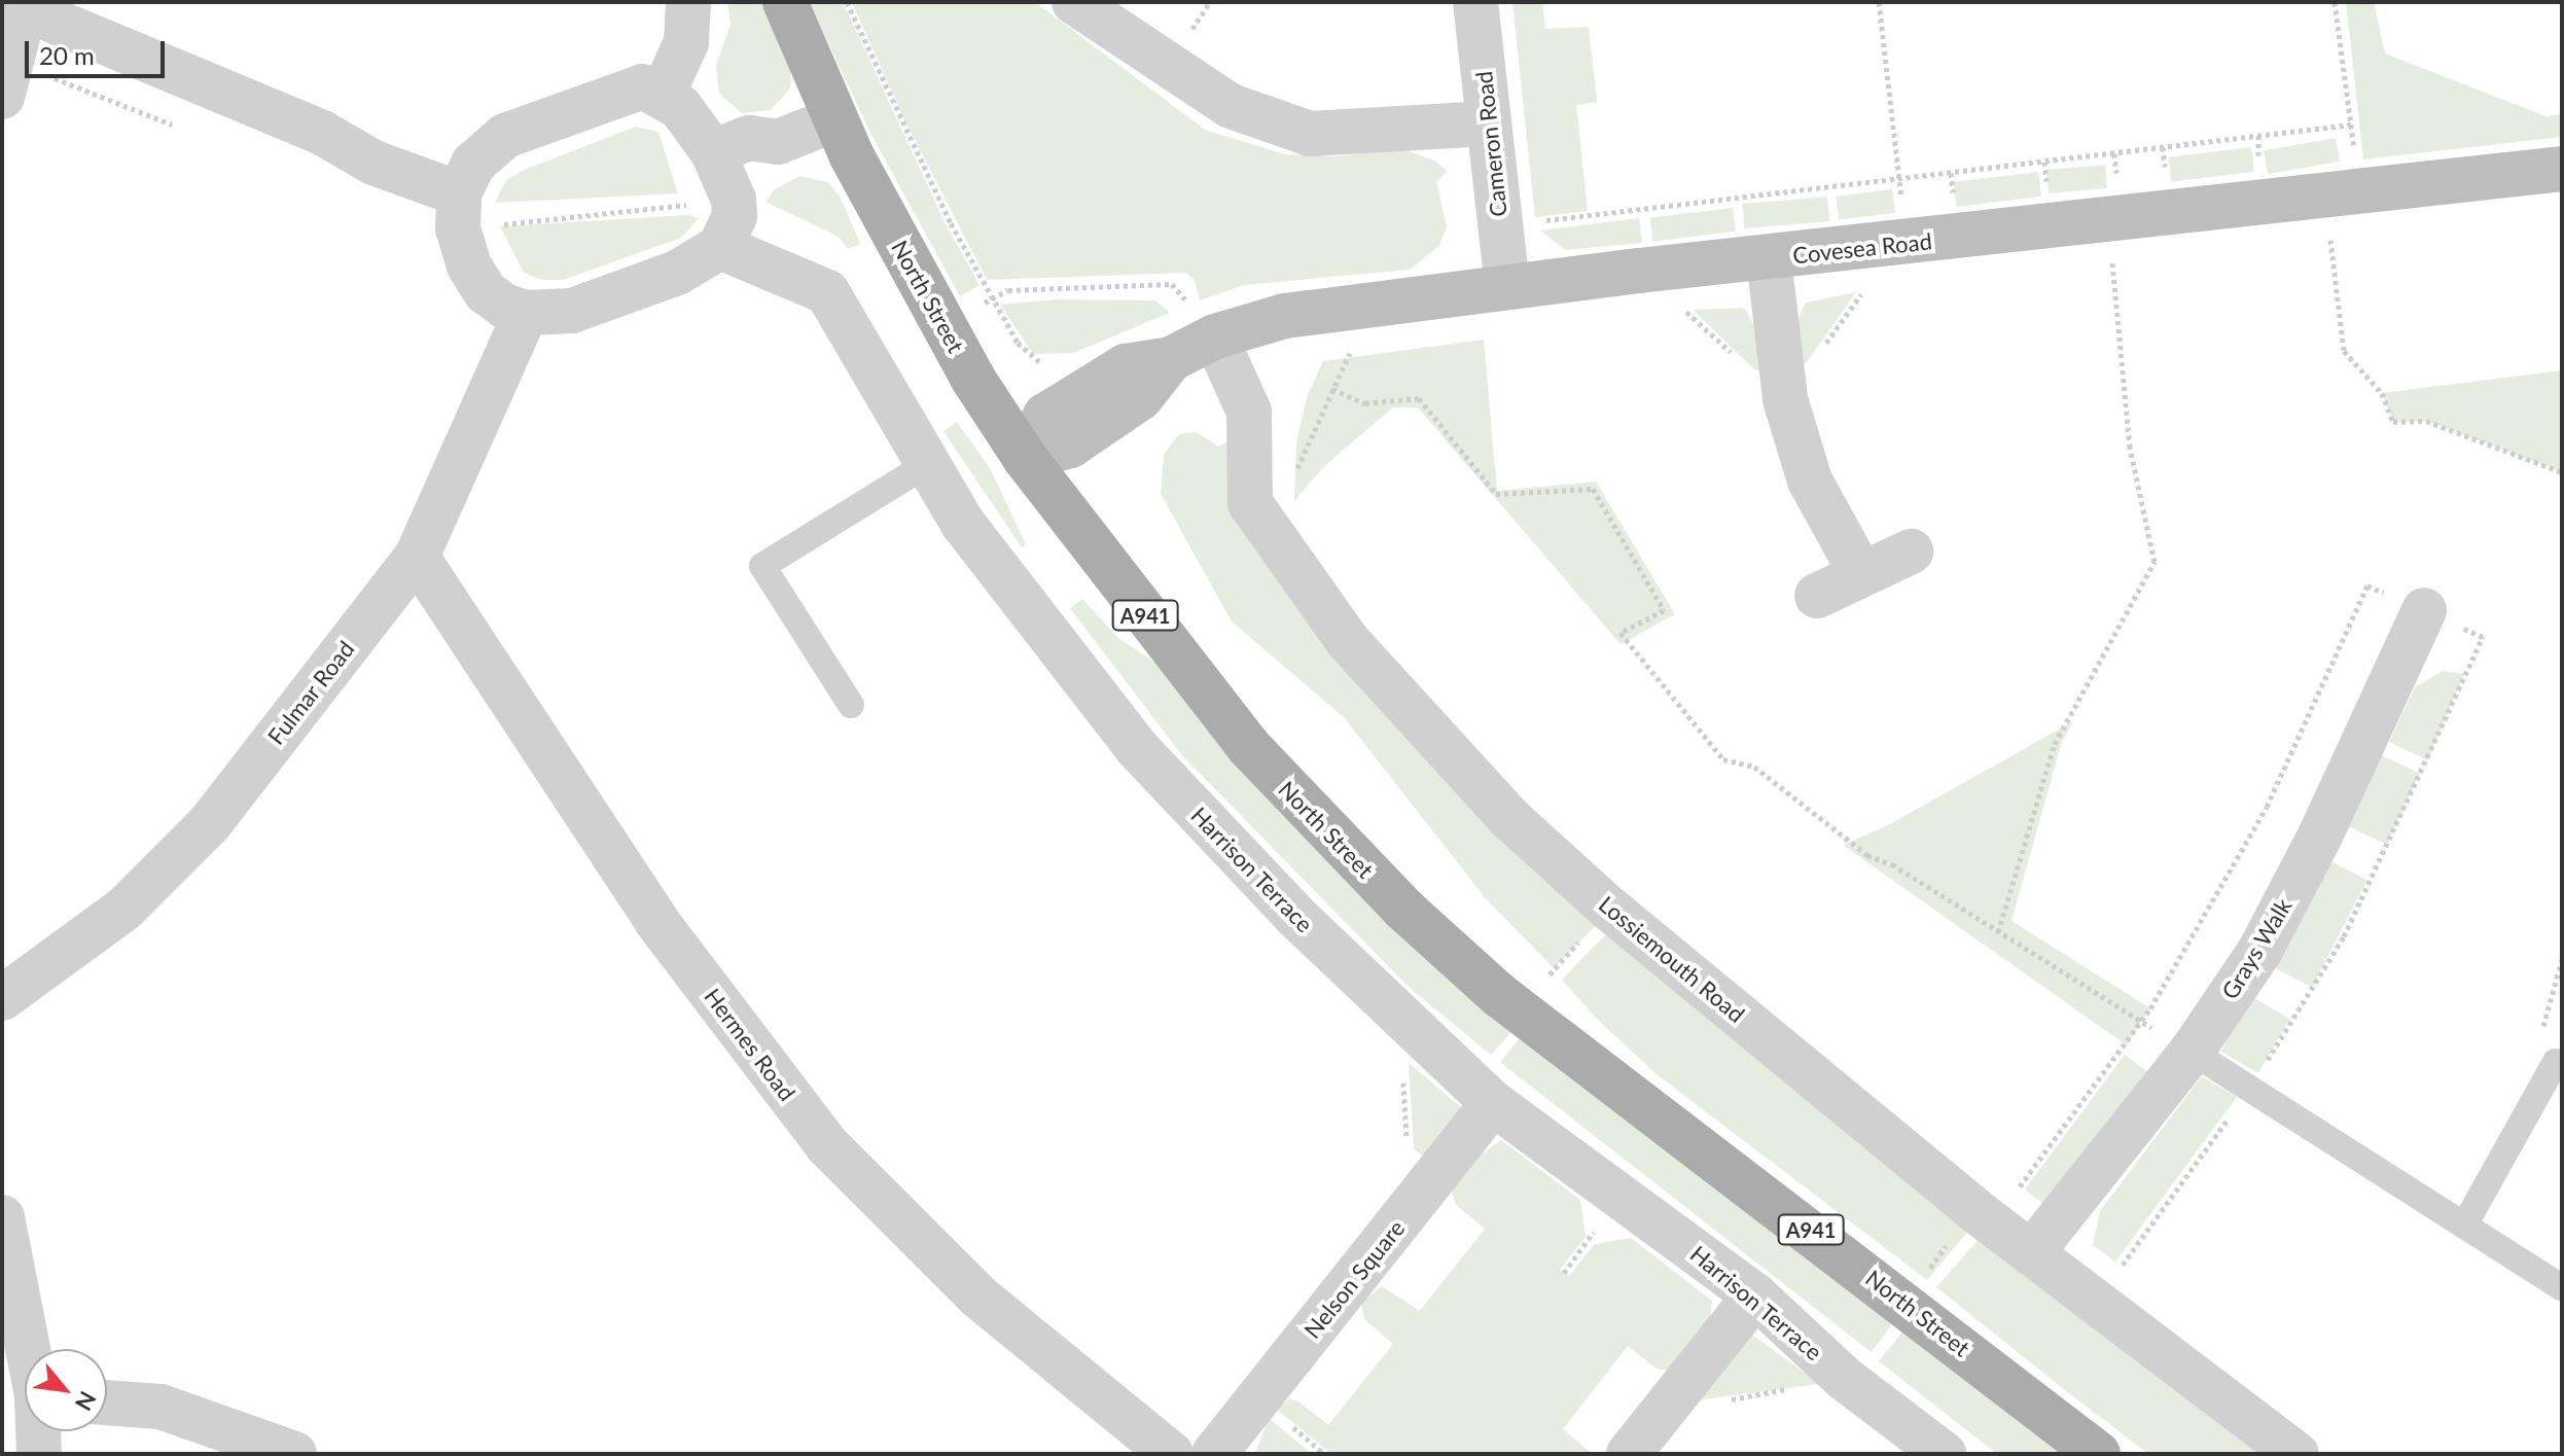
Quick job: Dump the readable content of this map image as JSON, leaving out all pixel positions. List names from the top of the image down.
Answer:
{
  "streets": {
    "main road": ["North Street", "A941"],
    "street": [
      "Cameron Road",
      "Covesea Road",
      "Fulmar Road",
      "Harrison Terrace",
      "Grays Walk",
      "Lossiemouth Road",
      "Hermes Road",
      "Nelson Square"
    ]
  },
  "crossings": [
    ["Cameron Road", "Covesea Road"],
    ["Covesea Road", "North Street"],
    ["Covesea Road", "Lossiemouth Road"],
    ["Fulmar Road", "Harrison Terrace"],
    ["Fulmar Road", "Hermes Road"],
    ["Harrison Terrace", "Nelson Square"],
    ["Grays Walk", "Lossiemouth Road"]
  ],
  "scale_bar": "20 m",
  "north": "bottom right"
}
